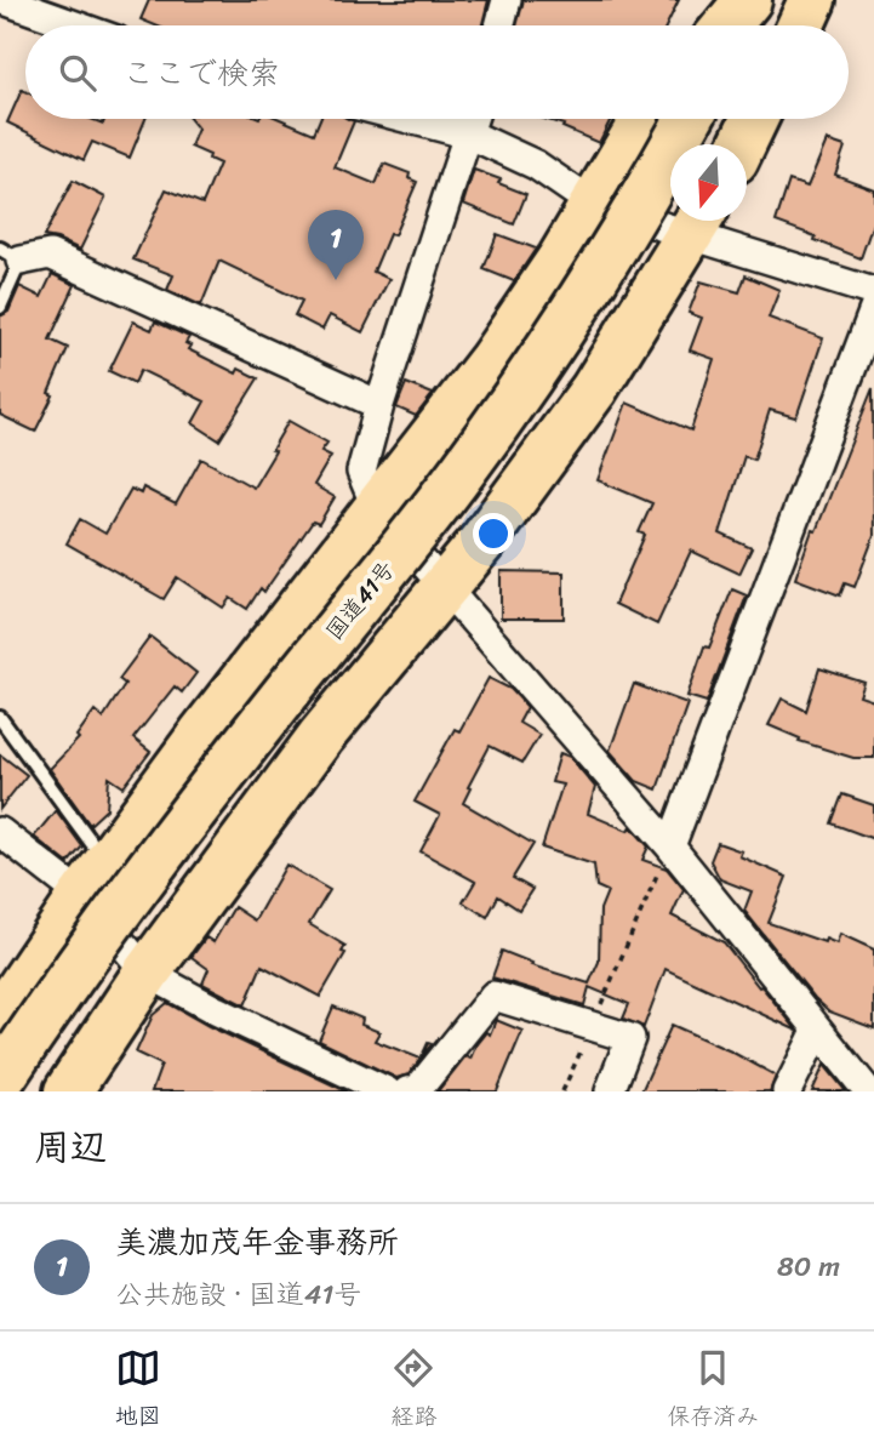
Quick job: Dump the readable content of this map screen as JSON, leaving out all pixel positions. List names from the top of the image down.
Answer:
{
  "streets": {
    "highway": ["国道41号"]
  },
  "north": "bottom",
  "page": {
    "search": "ここで検索",
    "pins": "1",
    "heading": "周辺",
    "list": [
      {
        "mark": "1",
        "name": "美濃加茂年金事務所",
        "note": "公共施設 · 国道41号",
        "value": "80 m"
      }
    ],
    "nav": ["地図", "経路", "保存済み"]
  }
}
